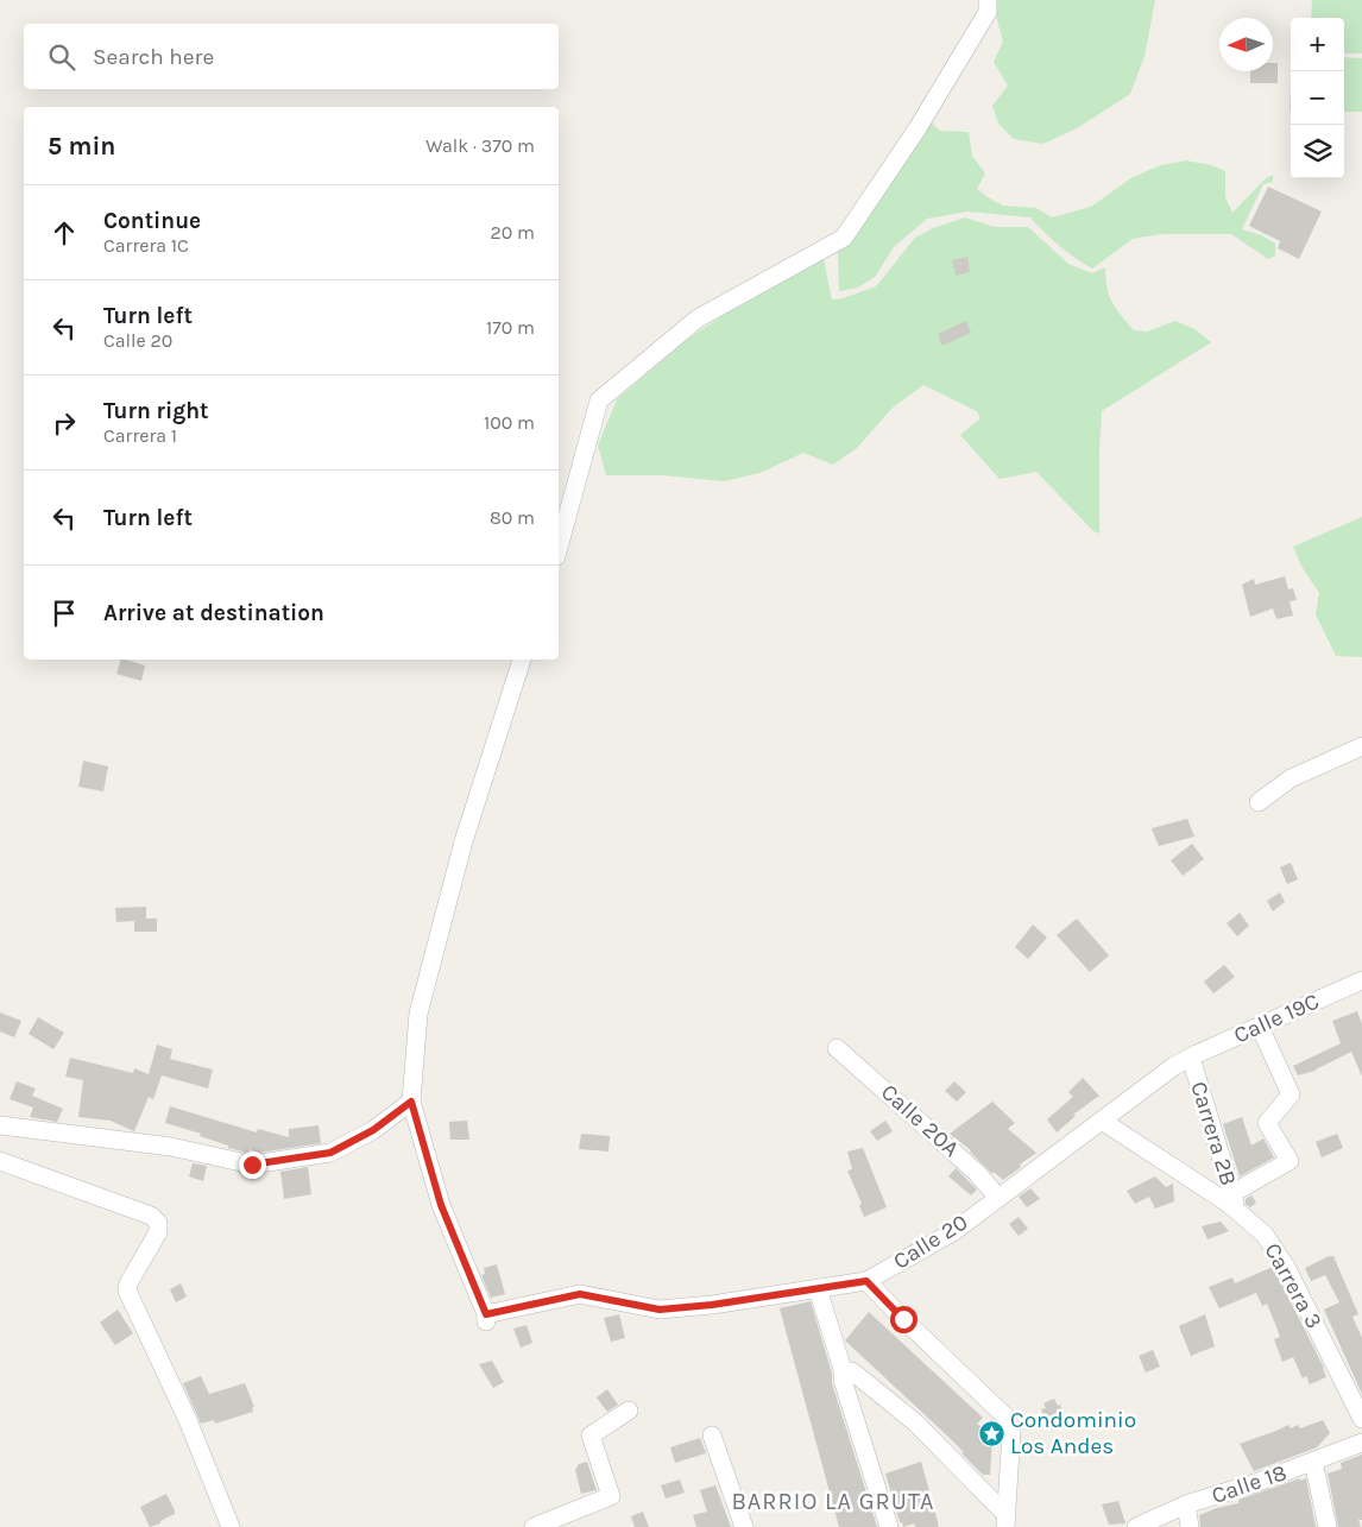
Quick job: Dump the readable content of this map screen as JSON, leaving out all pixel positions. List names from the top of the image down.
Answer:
{
  "streets": {
    "street": [
      "Calle 19C",
      "Calle 20A",
      "Carrera 2B",
      "Calle 20",
      "Carrera 3",
      "Calle 18"
    ]
  },
  "crossings": [
    ["Calle 19C", "Carrera 2B"],
    ["Calle 19C", "Calle 20"],
    ["Calle 20A", "Calle 20"],
    ["Carrera 2B", "Calle 20"],
    ["Carrera 2B", "Carrera 3"],
    ["Calle 20", "Carrera 3"]
  ],
  "districts": ["BARRIO LA GRUTA"],
  "places": {
    "place": ["Condominio Los Andes"]
  },
  "north": "left",
  "page": {
    "map_buttons": ["+", "−"],
    "search": "Search here",
    "heading": ["5 min", "Walk · 370 m"],
    "list": [
      ["Continue", "Carrera 1C", "20 m"],
      ["Turn left", "Calle 20", "170 m"],
      ["Turn right", "Carrera 1", "100 m"],
      ["Turn left", "80 m"],
      "Arrive at destination"
    ]
  }
}
